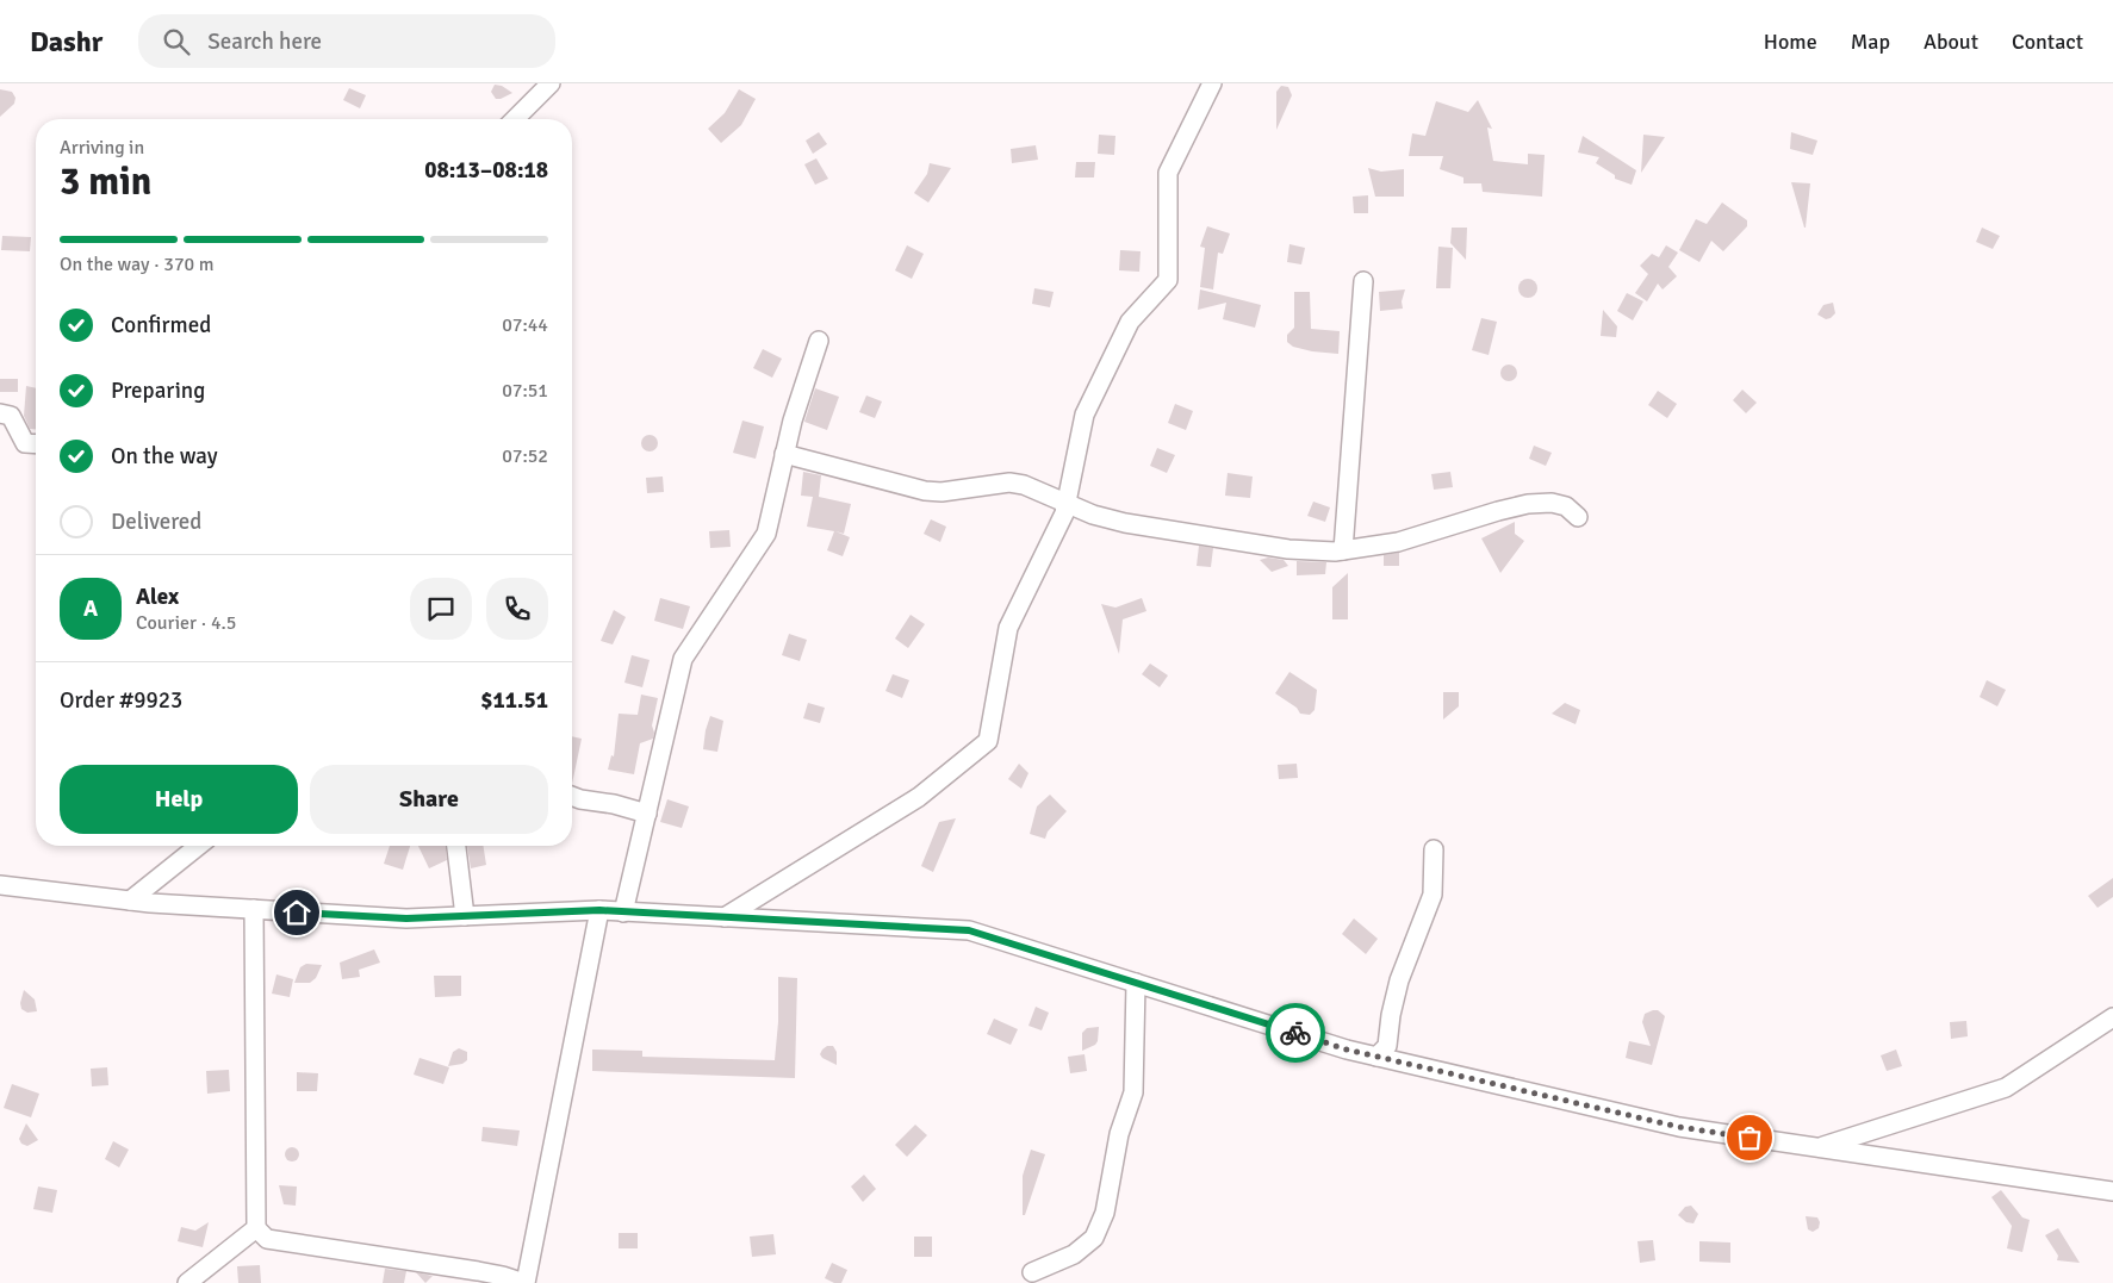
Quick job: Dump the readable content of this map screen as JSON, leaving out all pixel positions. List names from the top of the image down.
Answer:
{
  "page": {
    "header": "Dashr",
    "search": "Search here",
    "nav": [
      "Home",
      "Map",
      "About",
      "Contact"
    ],
    "heading": ["3 min", "Arriving in", "08:13–08:18"],
    "panel": [
      "Alex",
      "Courier · 4.5",
      "Order #9923",
      "$11.51"
    ],
    "bar": "On the way · 370 m",
    "list": [
      ["Confirmed", "07:44"],
      ["Preparing", "07:51"],
      ["On the way", "07:52"],
      "Delivered"
    ],
    "round": "A",
    "buttons": ["Help", "Share"]
  }
}
